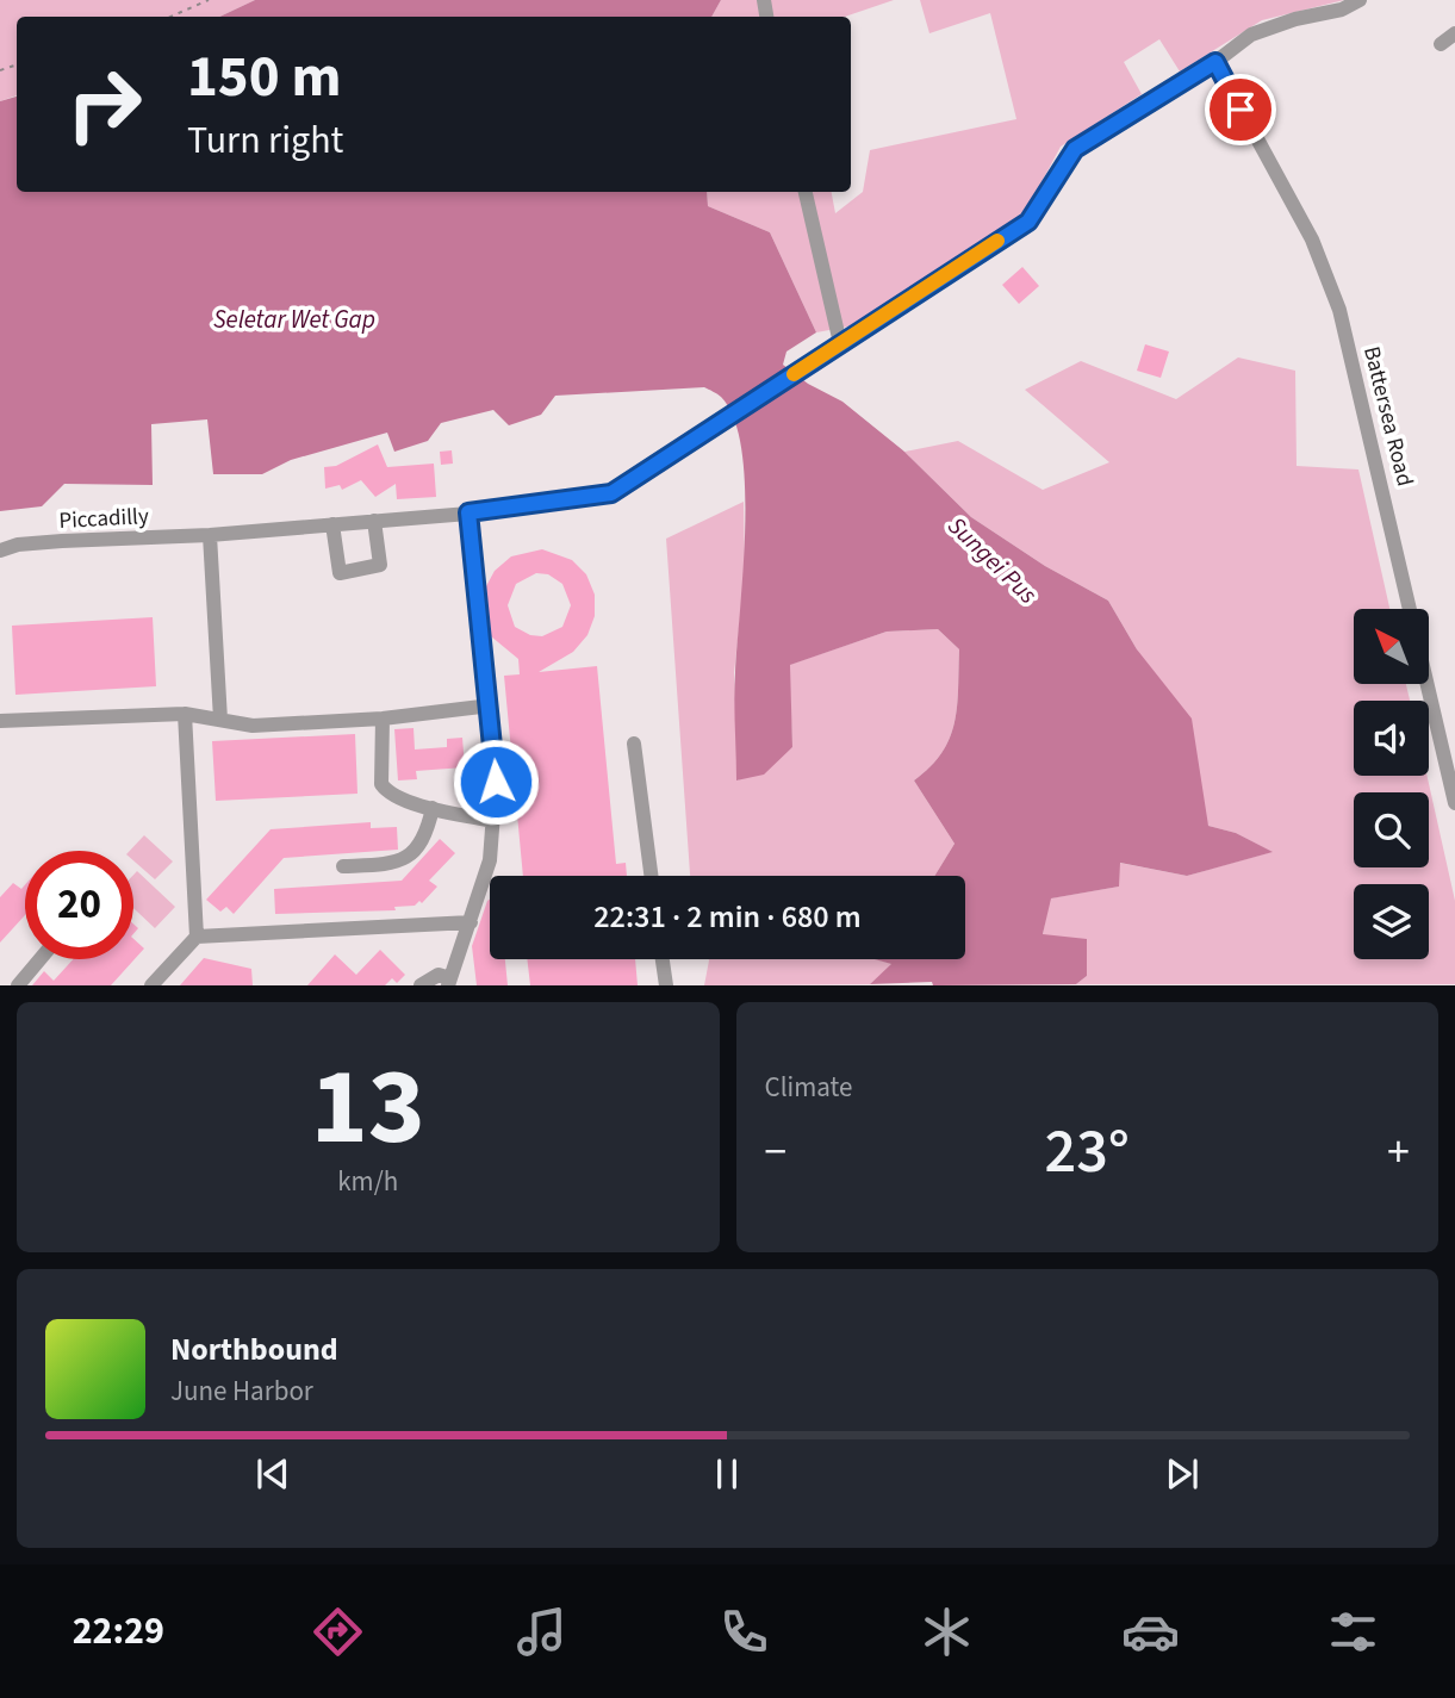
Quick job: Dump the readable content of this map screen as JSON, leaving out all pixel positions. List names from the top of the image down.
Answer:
{
  "streets": {
    "lane": ["Battersea Road", "Piccadilly"]
  },
  "crossings": [
    ["Battersea Road", "Piccadilly"]
  ],
  "water": ["Seletar Wet Gap", "Sungei Pus"],
  "north": "top left",
  "page": {
    "turn": ["150 m", "Turn right"],
    "limit": "20",
    "trip": "22:31 · 2 min · 680 m",
    "tile": [
      ["13", "km/h"],
      "Climate"
    ],
    "heat": ["−", "23°", "+"],
    "song": ["Northbound", "June Harbor"],
    "tabs": "22:29"
  }
}
